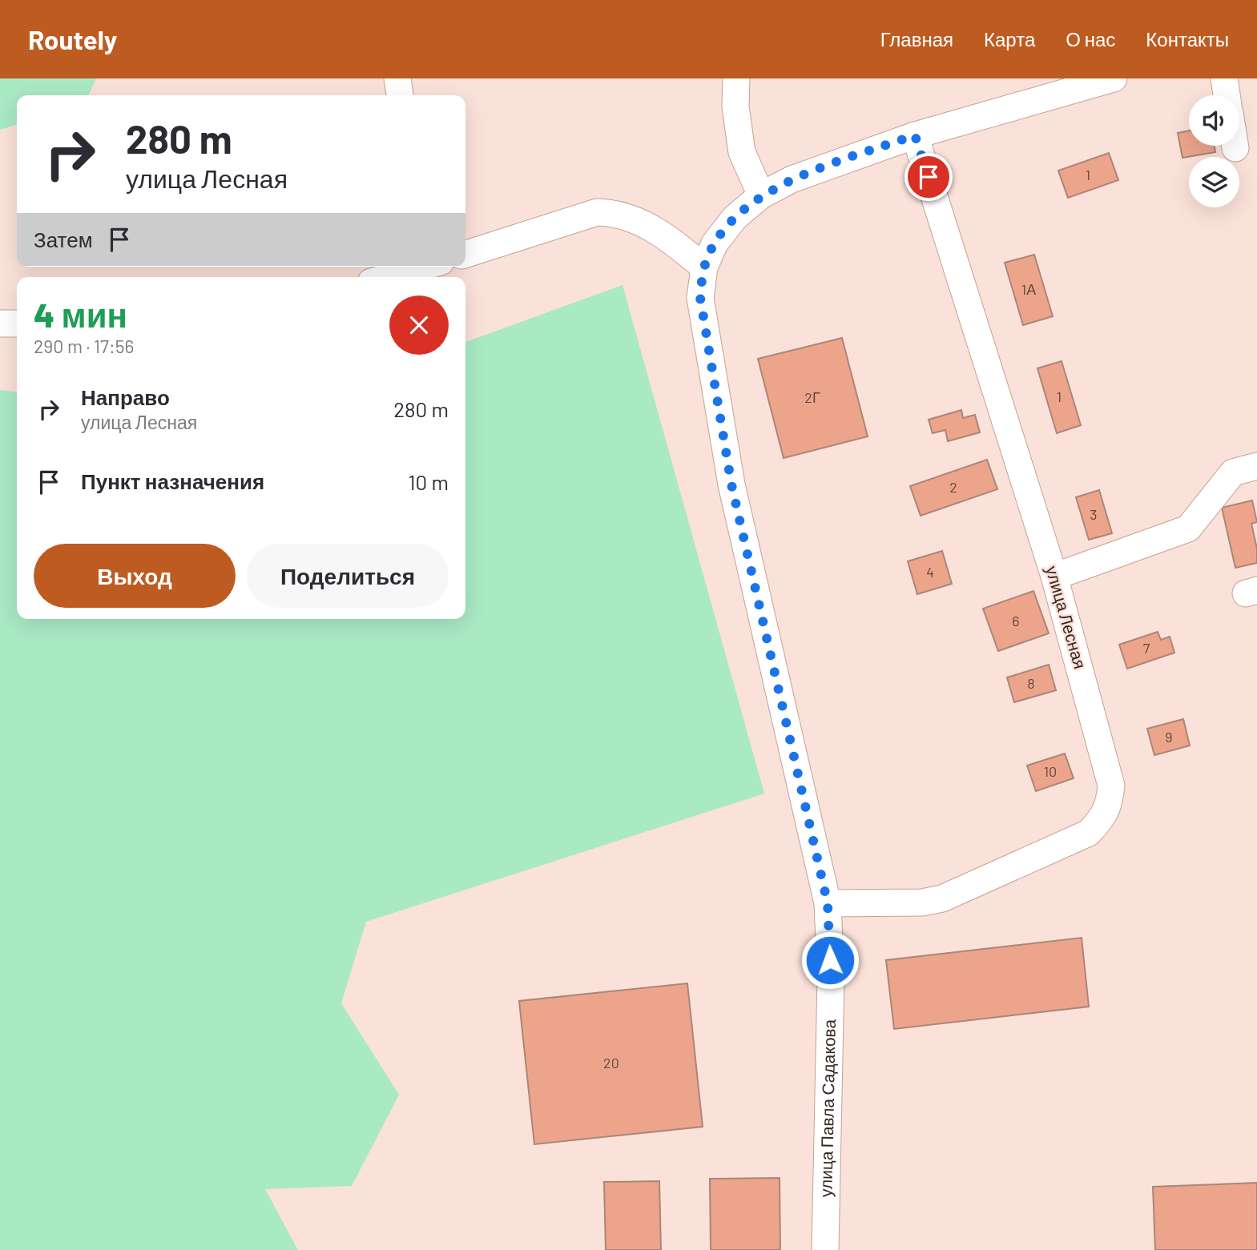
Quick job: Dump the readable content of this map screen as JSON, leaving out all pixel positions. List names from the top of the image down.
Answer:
{
  "streets": {
    "street": ["улица Лесная", "улица Павла Садакова"]
  },
  "crossings": [
    ["улица Лесная", "улица Павла Садакова"]
  ],
  "house_numbers": [
    "1",
    "1А",
    "1",
    "2Г",
    "2",
    "3",
    "4",
    "6",
    "7",
    "8",
    "9",
    "10",
    "20"
  ],
  "page": {
    "header": "Routely",
    "nav": [
      "Главная",
      "Карта",
      "О нас",
      "Контакты"
    ],
    "turn": ["280 m", "улица Лесная"],
    "then": "Затем",
    "heading": ["4 мин", "290 m · 17:56"],
    "list": [
      {
        "name": "Направо",
        "note": "улица Лесная",
        "value": "280 m"
      },
      {
        "name": "Пункт назначения",
        "value": "10 m"
      }
    ],
    "buttons": ["Выход", "Поделиться"]
  }
}
